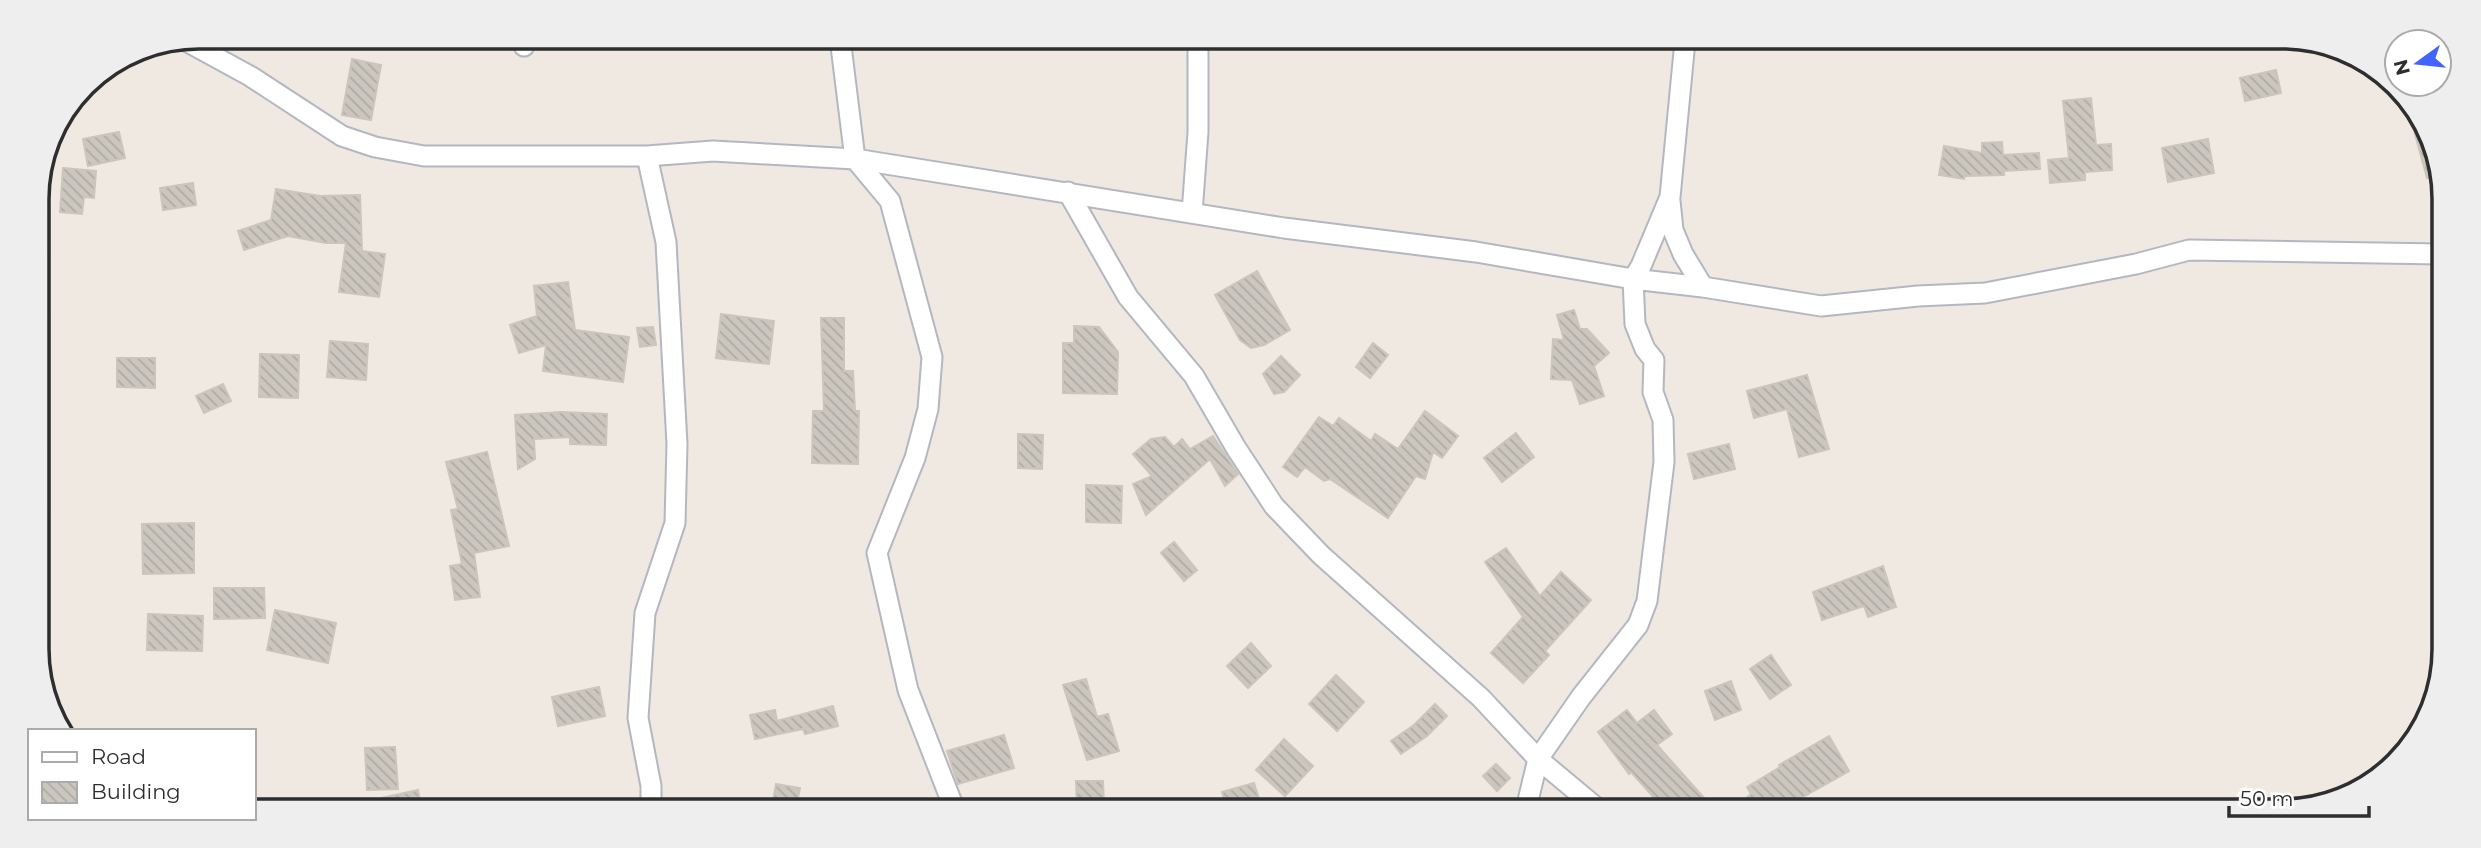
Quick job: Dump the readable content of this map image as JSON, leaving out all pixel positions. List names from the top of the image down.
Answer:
{
  "legend": ["Road", "Building"],
  "scale_bar": "50 m",
  "north": "left"
}
